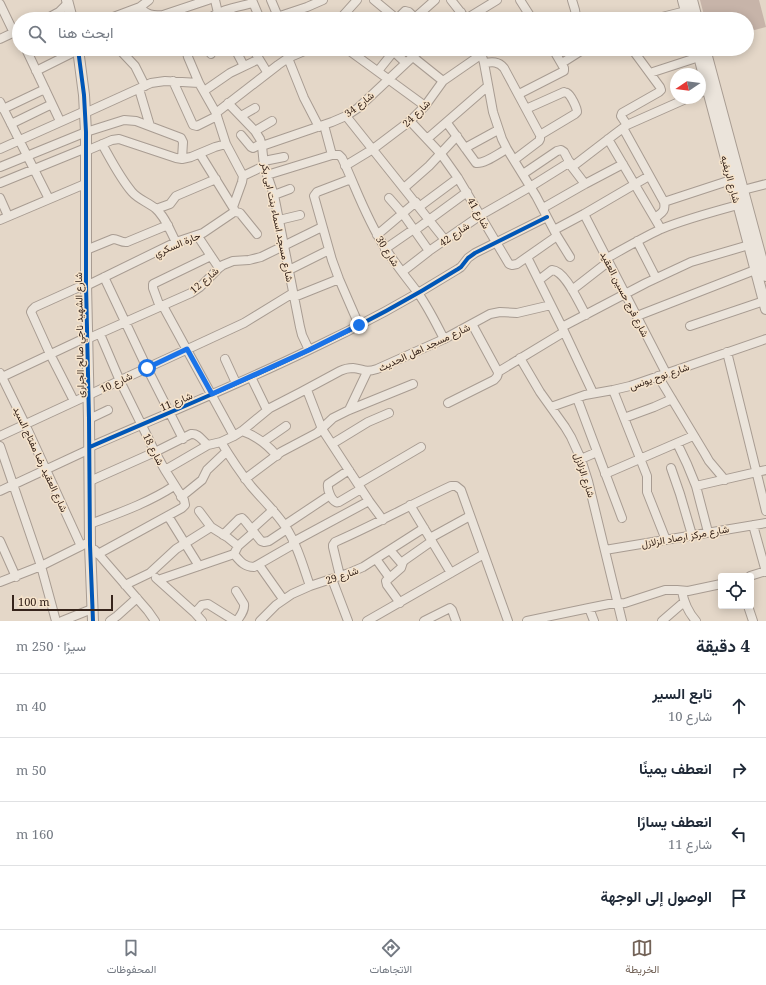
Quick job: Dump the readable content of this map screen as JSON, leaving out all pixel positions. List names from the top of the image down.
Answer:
{
  "streets": {
    "street": [
      "شارع 34",
      "شارع 24",
      "شارع الريفيه",
      "شارع 41",
      "شارع مسجد اسماء بنت ابى بكر",
      "شارع 42",
      "حارة السكري",
      "شارع 30",
      "شارع 12",
      "شارع فرج حسين العقيد",
      "شارع الشهيد ناجي صالح الجرارى",
      "شارع مسجد اهل الحديث",
      "شارع نوح يونس",
      "شارع 10",
      "شارع 11",
      "شارع 18",
      "شارع العقيد رضا مفتاح السيد",
      "شارع الزلازل",
      "شارع مركز ارصاد الزلازل",
      "شارع 29"
    ]
  },
  "crossings": [
    ["شارع 34", "شارع مسجد اسماء بنت ابى بكر"],
    ["شارع 24", "شارع 41"],
    ["شارع 24", "شارع 30"],
    ["شارع 41", "شارع 42"],
    ["شارع 41", "شارع فرج حسين العقيد"],
    ["شارع 41", "شارع 11"],
    ["شارع مسجد اسماء بنت ابى بكر", "شارع 12"],
    ["شارع مسجد اسماء بنت ابى بكر", "شارع 10"],
    ["شارع مسجد اسماء بنت ابى بكر", "شارع 11"],
    ["شارع 42", "شارع 30"],
    ["حارة السكري", "شارع 12"],
    ["حارة السكري", "شارع الشهيد ناجي صالح الجرارى"],
    ["شارع 30", "شارع مسجد اهل الحديث"],
    ["شارع 30", "شارع 11"],
    ["شارع 12", "شارع الشهيد ناجي صالح الجرارى"],
    ["شارع 12", "شارع 18"],
    ["شارع 12", "شارع العقيد رضا مفتاح السيد"],
    ["شارع فرج حسين العقيد", "شارع نوح يونس"],
    ["شارع الشهيد ناجي صالح الجرارى", "شارع 10"],
    ["شارع الشهيد ناجي صالح الجرارى", "شارع 11"],
    ["شارع الشهيد ناجي صالح الجرارى", "شارع العقيد رضا مفتاح السيد"],
    ["شارع مسجد اهل الحديث", "شارع 18"],
    ["شارع نوح يونس", "شارع الزلازل"],
    ["شارع 10", "شارع 18"],
    ["شارع 10", "شارع العقيد رضا مفتاح السيد"],
    ["شارع 11", "شارع 18"],
    ["شارع 11", "شارع العقيد رضا مفتاح السيد"],
    ["شارع الزلازل", "شارع مركز ارصاد الزلازل"]
  ],
  "scale_bar": "100 m",
  "north": "left",
  "page": {
    "search": "ابحث هنا",
    "scale": "100 m",
    "heading": ["4 دقيقة", "سيرًا · 250 m"],
    "list": [
      ["تابع السير", "شارع 10", "40 m"],
      ["انعطف يمينًا", "50 m"],
      ["انعطف يسارًا", "شارع 11", "160 m"],
      "الوصول إلى الوجهة"
    ],
    "nav": ["الخريطة", "الاتجاهات", "المحفوظات"]
  }
}
